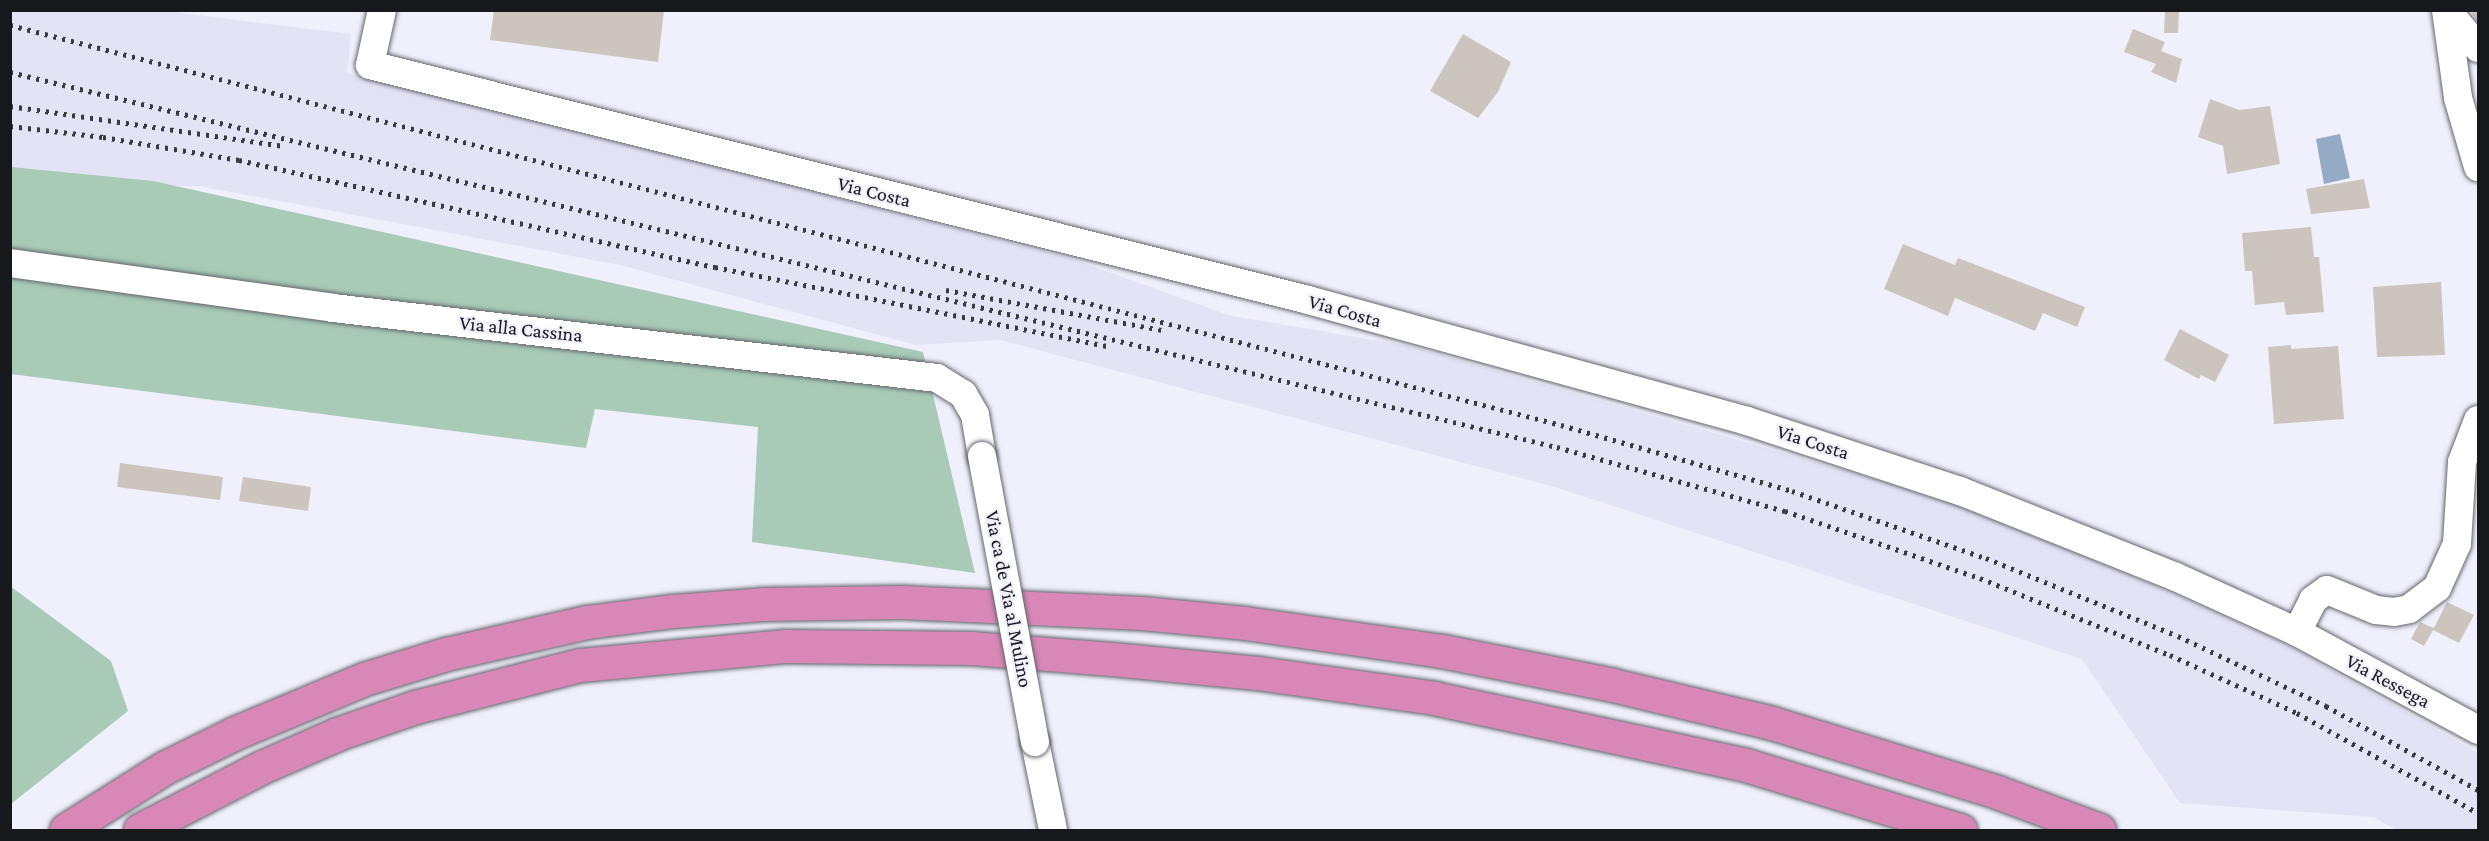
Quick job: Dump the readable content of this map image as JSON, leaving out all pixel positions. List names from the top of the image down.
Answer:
{
  "streets": {
    "street": [
      "Via Costa",
      "Via alla Cassina",
      "Via ca de Via al Mulino",
      "Via Ressega"
    ]
  },
  "crossings": [
    ["Via Costa", "Via Ressega"],
    ["Via alla Cassina", "Via ca de Via al Mulino"]
  ]
}
